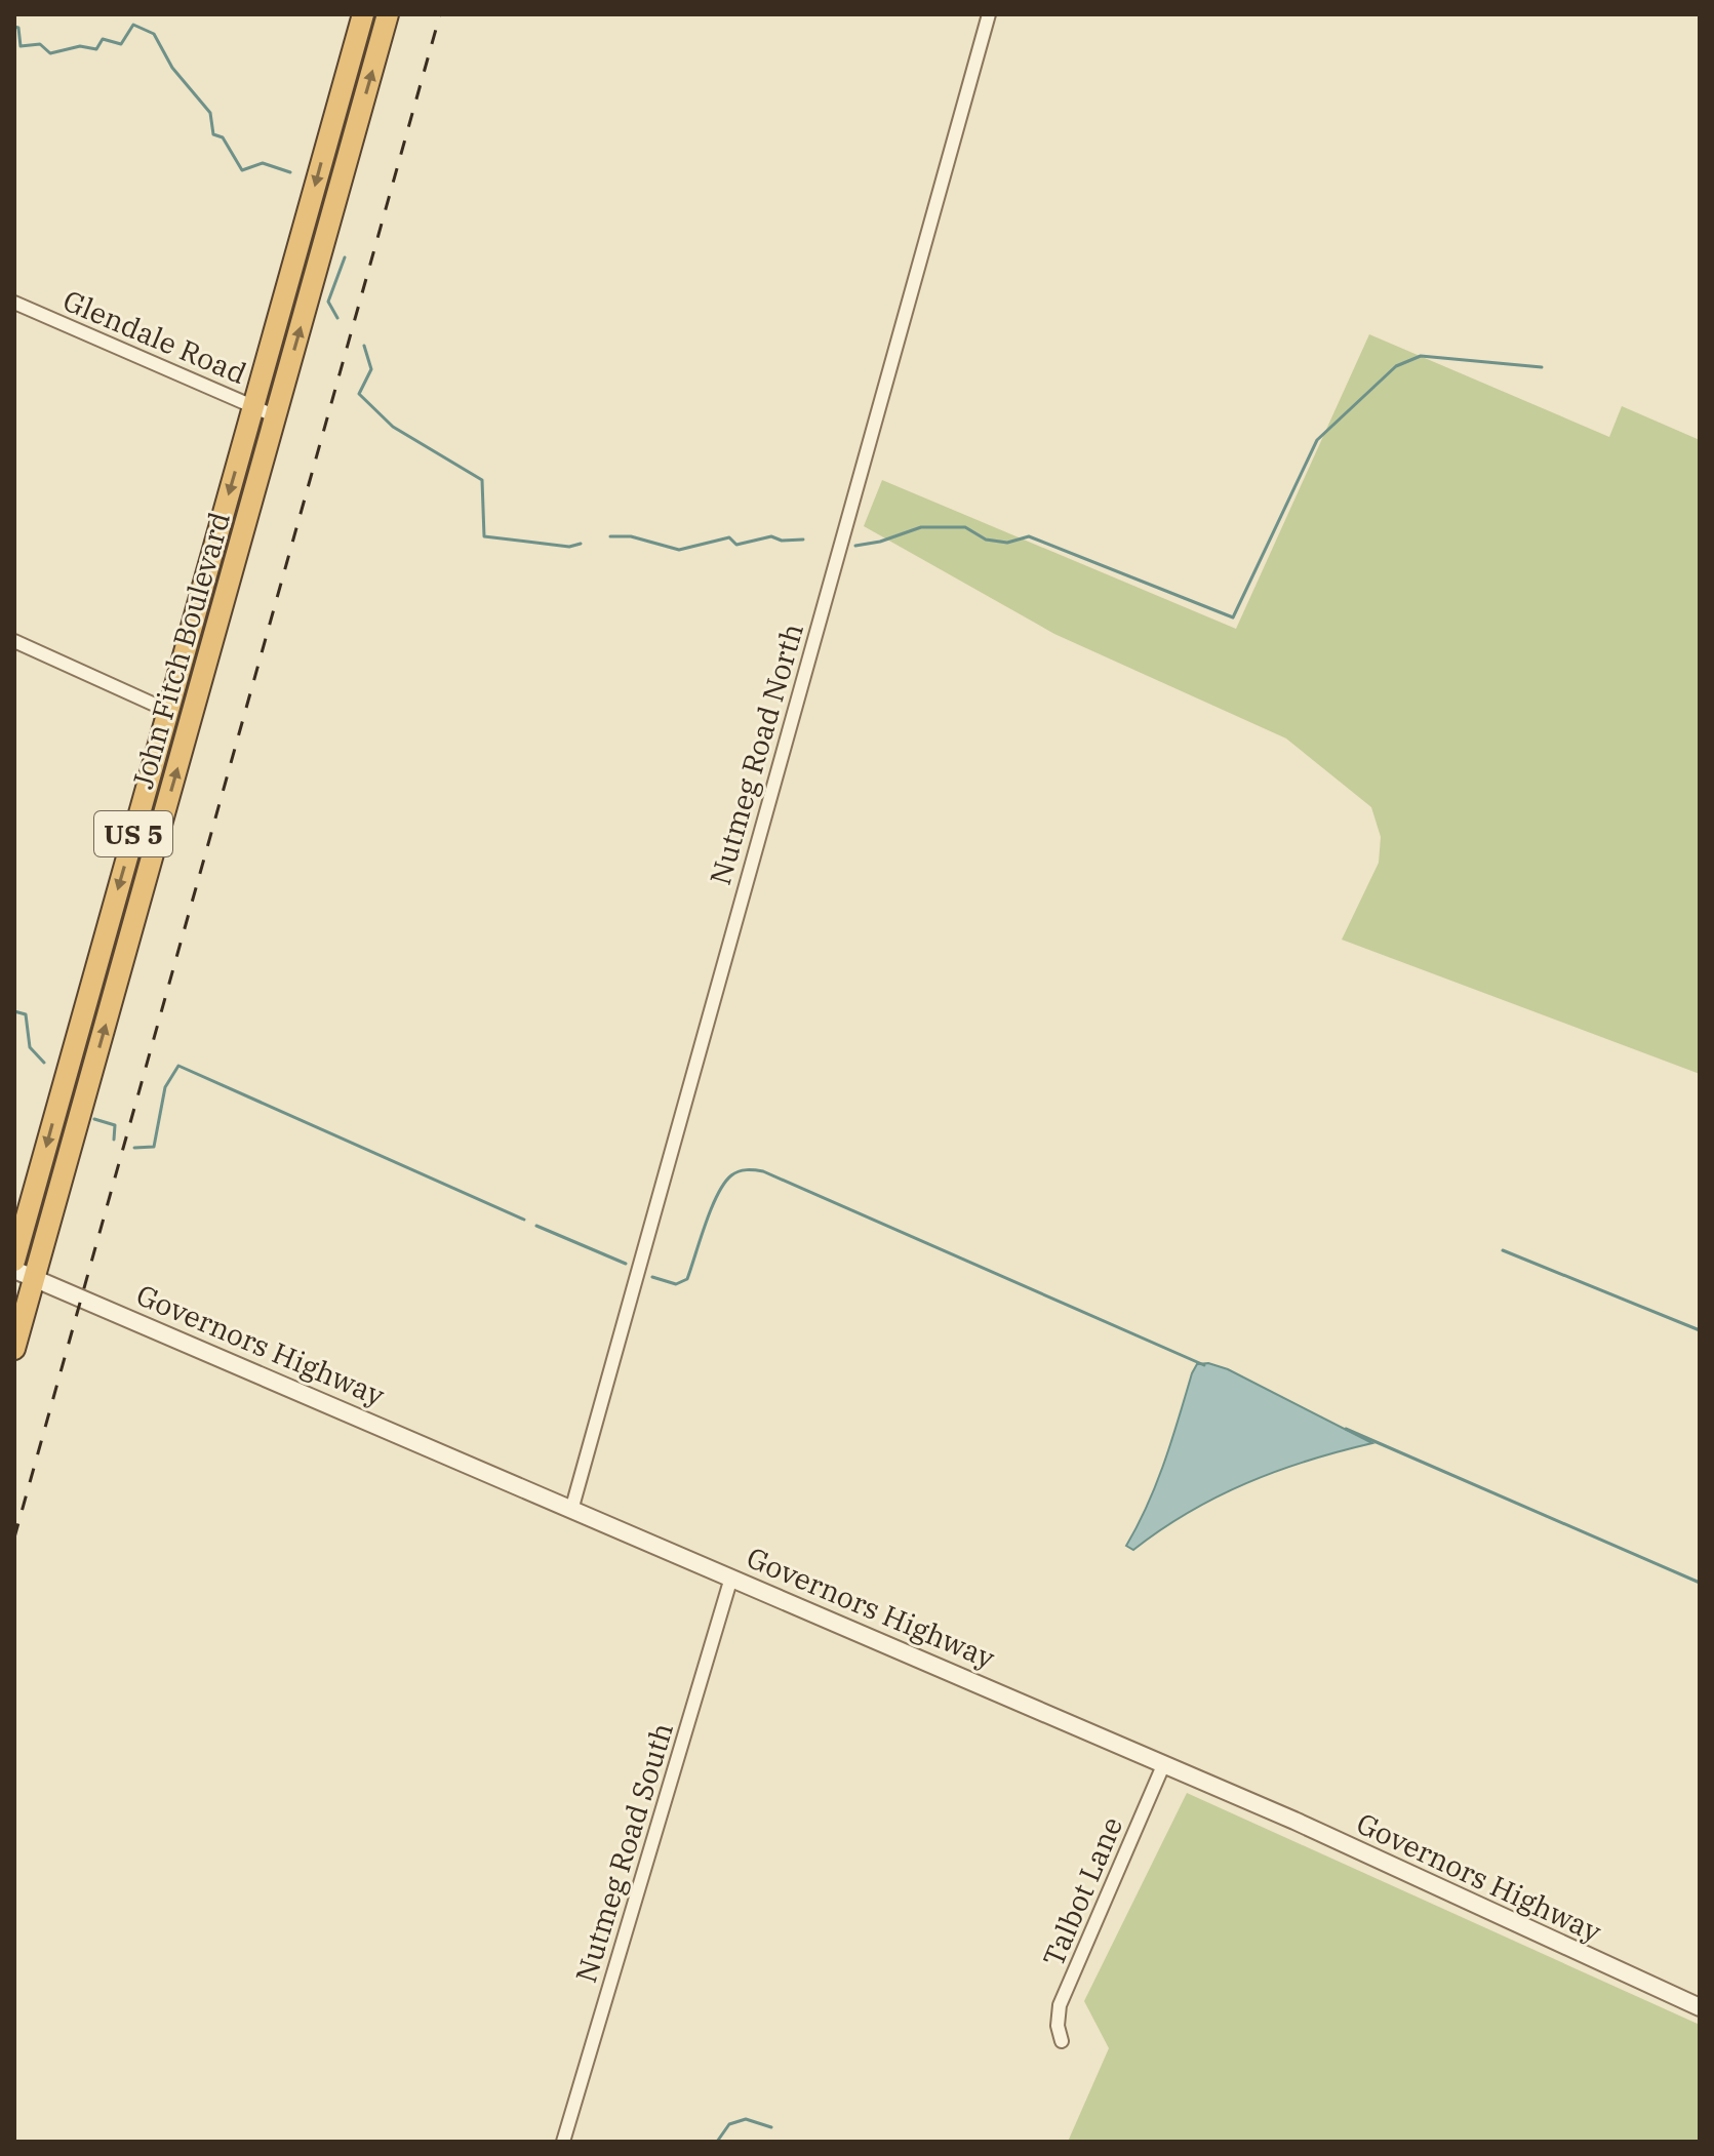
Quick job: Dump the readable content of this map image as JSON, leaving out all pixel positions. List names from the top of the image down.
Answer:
{
  "streets": {
    "highway": ["John Fitch Boulevard", "US 5"],
    "street": [
      "Glendale Road",
      "Nutmeg Road North",
      "Governors Highway",
      "Nutmeg Road South",
      "Talbot Lane"
    ]
  },
  "crossings": [
    ["Glendale Road", "John Fitch Boulevard"],
    ["John Fitch Boulevard", "Governors Highway"],
    ["Nutmeg Road North", "Governors Highway"],
    ["Governors Highway", "Nutmeg Road South"],
    ["Governors Highway", "Talbot Lane"]
  ]
}
